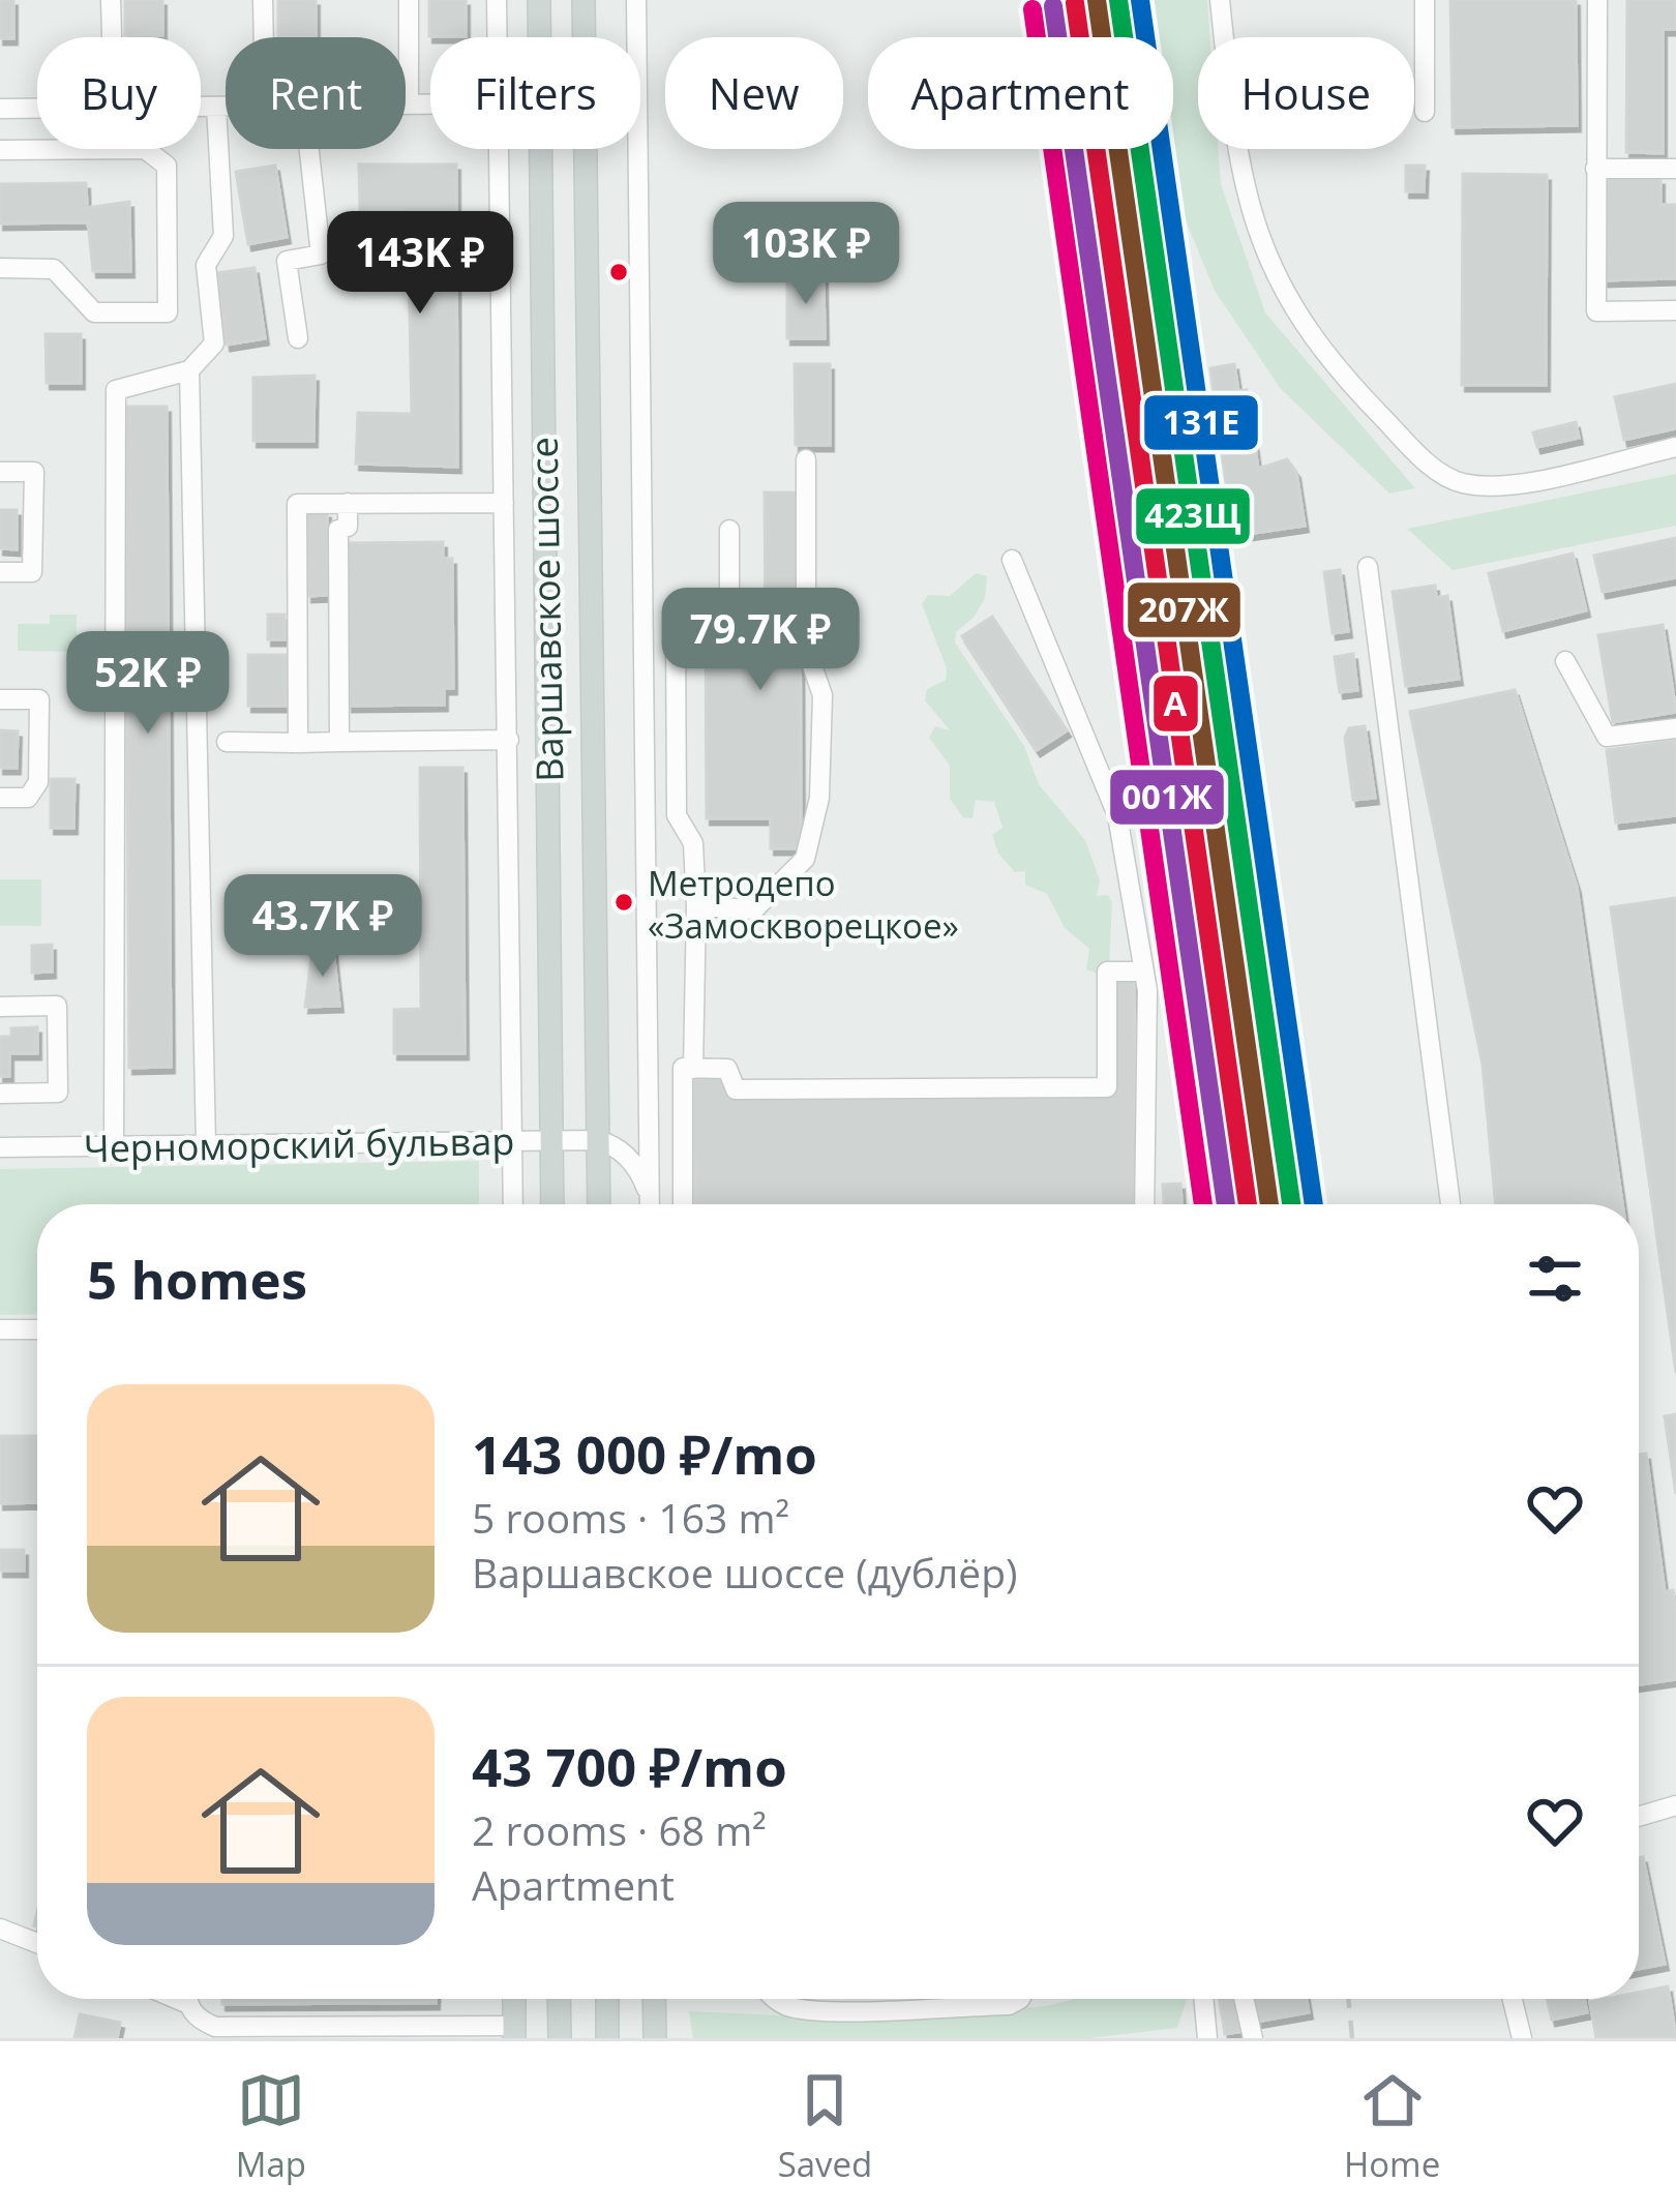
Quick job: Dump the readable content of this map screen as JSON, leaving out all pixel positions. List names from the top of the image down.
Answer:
{
  "streets": {
    "main road": ["Варшавское шоссе"],
    "street": ["Черноморский бульвар"]
  },
  "crossings": [
    ["Варшавское шоссе", "Черноморский бульвар"]
  ],
  "places": ["Метродепо «Замоскворецкое»"],
  "lines": [
    "transit line 207Ж",
    "transit line 423Щ",
    "transit line 131Е",
    "transit line A",
    "transit line 001Ж"
  ],
  "page": {
    "chip": [
      "Buy",
      "Rent",
      "Filters",
      "New",
      "Apartment",
      "House"
    ],
    "price": [
      "103K ₽",
      "143K ₽",
      "79.7K ₽",
      "52K ₽",
      "43.7K ₽"
    ],
    "heading": "5 homes",
    "list": [
      {
        "name": "143 000 ₽/mo",
        "note": "5 rooms · 163 m² · Варшавское шоссе (дублёр)"
      },
      {
        "name": "43 700 ₽/mo",
        "note": "2 rooms · 68 m² · Apartment"
      }
    ],
    "tabs": ["Map", "Saved", "Home"]
  }
}
